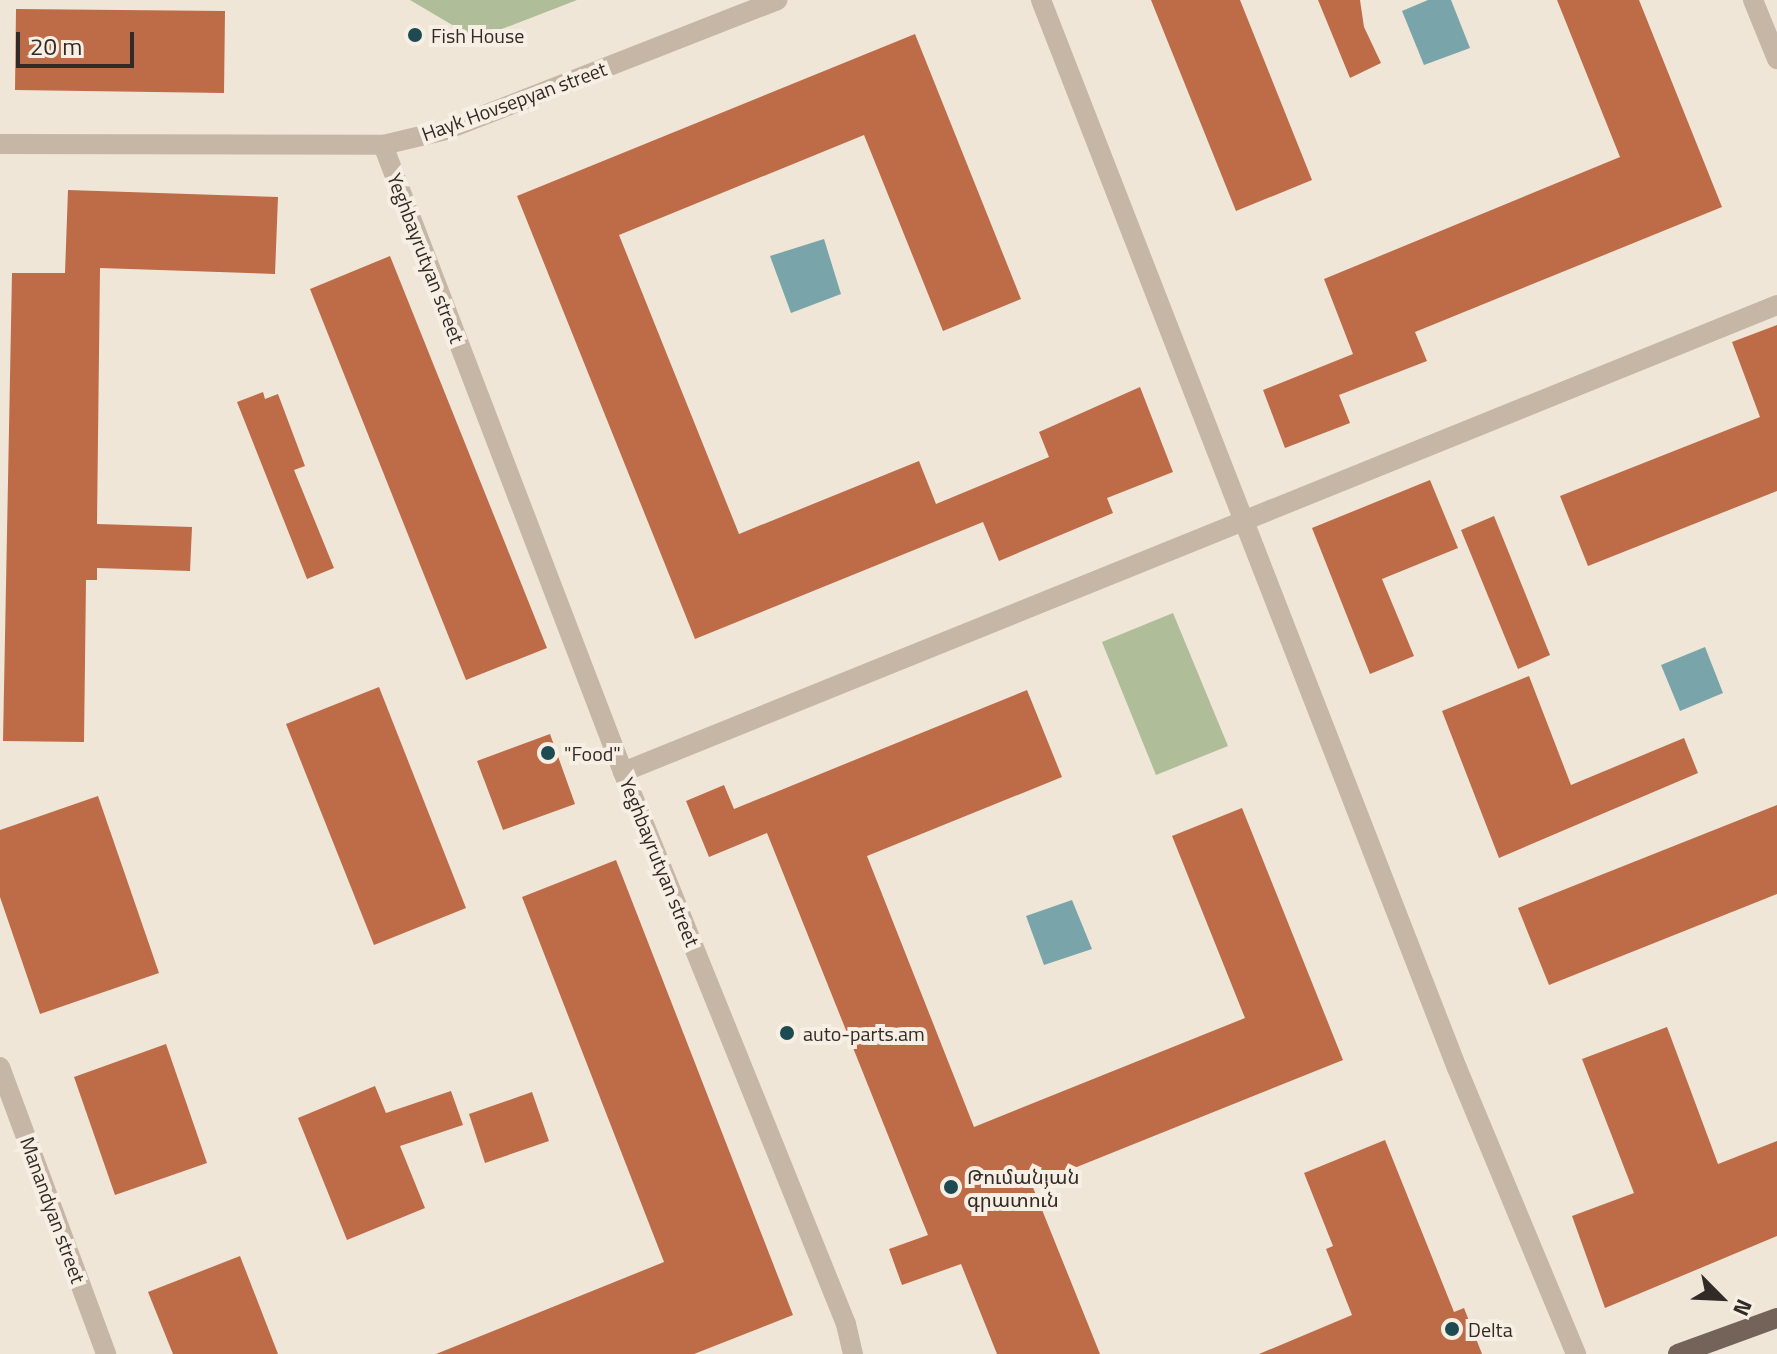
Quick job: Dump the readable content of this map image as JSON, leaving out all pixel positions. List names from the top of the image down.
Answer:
{
  "streets": {
    "street": ["Hayk Hovsepyan street", "Yeghbayrutyan street", "Manandyan street"]
  },
  "crossings": [
    ["Hayk Hovsepyan street", "Yeghbayrutyan street"]
  ],
  "places": [
    "Fish House",
    "\"Food\"",
    "auto-parts.am",
    "Թումանյան գրատուն",
    "Delta"
  ],
  "scale_bar": "20 m",
  "north": "bottom right"
}
